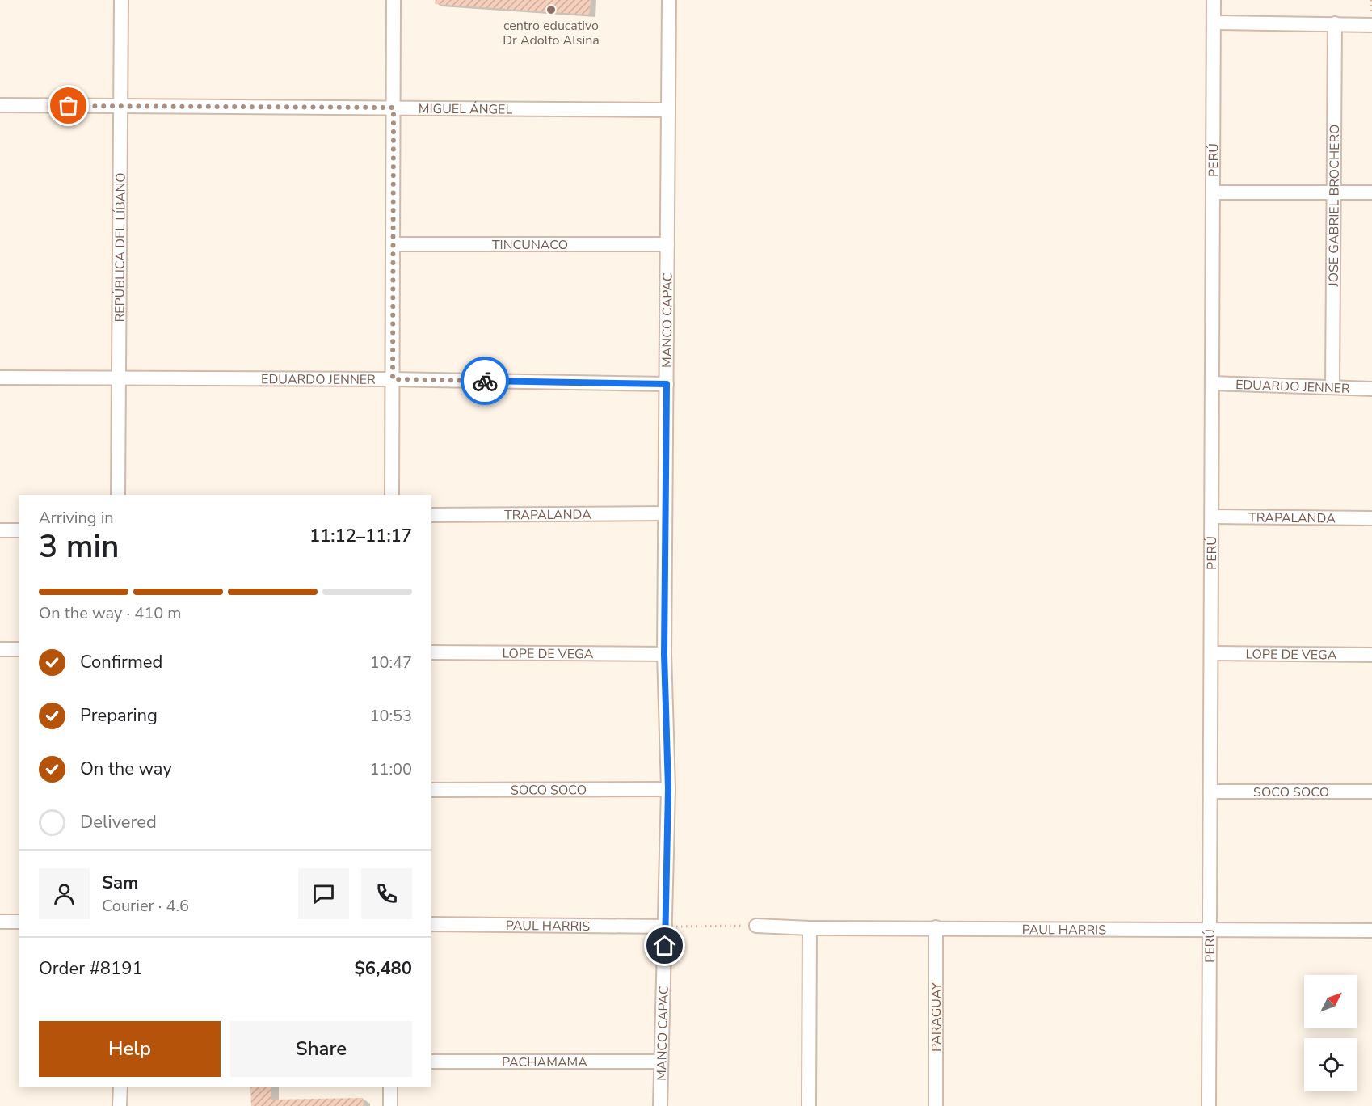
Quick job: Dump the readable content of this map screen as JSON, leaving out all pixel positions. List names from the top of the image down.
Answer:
{
  "streets": {
    "street": [
      "MIGUEL ÁNGEL",
      "PERÚ",
      "JOSE GABRIEL BROCHERO",
      "TINCUNACO",
      "REPÚBLICA DEL LÍBANO",
      "MANCO CAPAC",
      "EDUARDO JENNER",
      "TRAPALANDA",
      "LOPE DE VEGA",
      "SOCO SOCO",
      "PAUL HARRIS",
      "PARAGUAY",
      "PACHAMAMA"
    ]
  },
  "crossings": [
    ["MIGUEL ÁNGEL", "REPÚBLICA DEL LÍBANO"],
    ["MIGUEL ÁNGEL", "MANCO CAPAC"],
    ["PERÚ", "EDUARDO JENNER"],
    ["PERÚ", "TRAPALANDA"],
    ["PERÚ", "LOPE DE VEGA"],
    ["PERÚ", "SOCO SOCO"],
    ["PERÚ", "PAUL HARRIS"],
    ["JOSE GABRIEL BROCHERO", "EDUARDO JENNER"],
    ["TINCUNACO", "MANCO CAPAC"],
    ["REPÚBLICA DEL LÍBANO", "EDUARDO JENNER"],
    ["MANCO CAPAC", "EDUARDO JENNER"],
    ["MANCO CAPAC", "TRAPALANDA"],
    ["MANCO CAPAC", "LOPE DE VEGA"],
    ["MANCO CAPAC", "SOCO SOCO"],
    ["MANCO CAPAC", "PAUL HARRIS"],
    ["MANCO CAPAC", "PACHAMAMA"],
    ["PAUL HARRIS", "PARAGUAY"]
  ],
  "places": ["centro educativo Dr Adolfo Alsina"],
  "north": "top right",
  "page": {
    "heading": ["3 min", "Arriving in", "11:12–11:17"],
    "panel": [
      "Sam",
      "Courier · 4.6",
      "Order #8191",
      "$6,480"
    ],
    "bar": "On the way · 410 m",
    "list": [
      ["Confirmed", "10:47"],
      ["Preparing", "10:53"],
      ["On the way", "11:00"],
      "Delivered"
    ],
    "buttons": ["Help", "Share"]
  }
}
